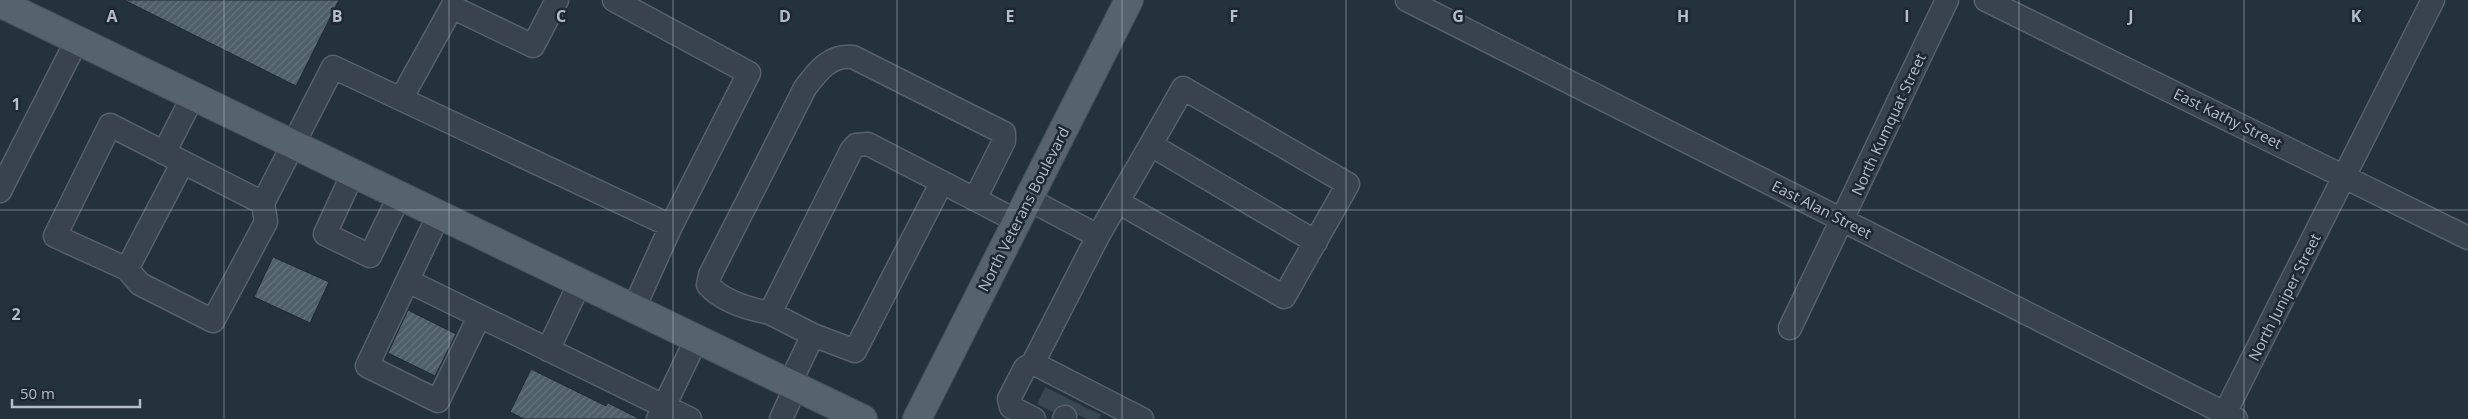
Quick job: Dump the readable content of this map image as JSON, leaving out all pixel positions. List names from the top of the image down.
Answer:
{
  "streets": {
    "main road": ["North Veterans Boulevard"],
    "street": [
      "East Kathy Street",
      "North Kumquat Street",
      "East Alan Street",
      "North Juniper Street"
    ]
  },
  "crossings": [
    ["East Kathy Street", "North Juniper Street"],
    ["North Kumquat Street", "East Alan Street"],
    ["East Alan Street", "North Juniper Street"]
  ],
  "scale_bar": "50 m",
  "grid": {
    "columns": [
      "A",
      "B",
      "C",
      "D",
      "E",
      "F",
      "G",
      "H",
      "I",
      "J",
      "K"
    ],
    "rows": ["1", "2"]
  }
}
